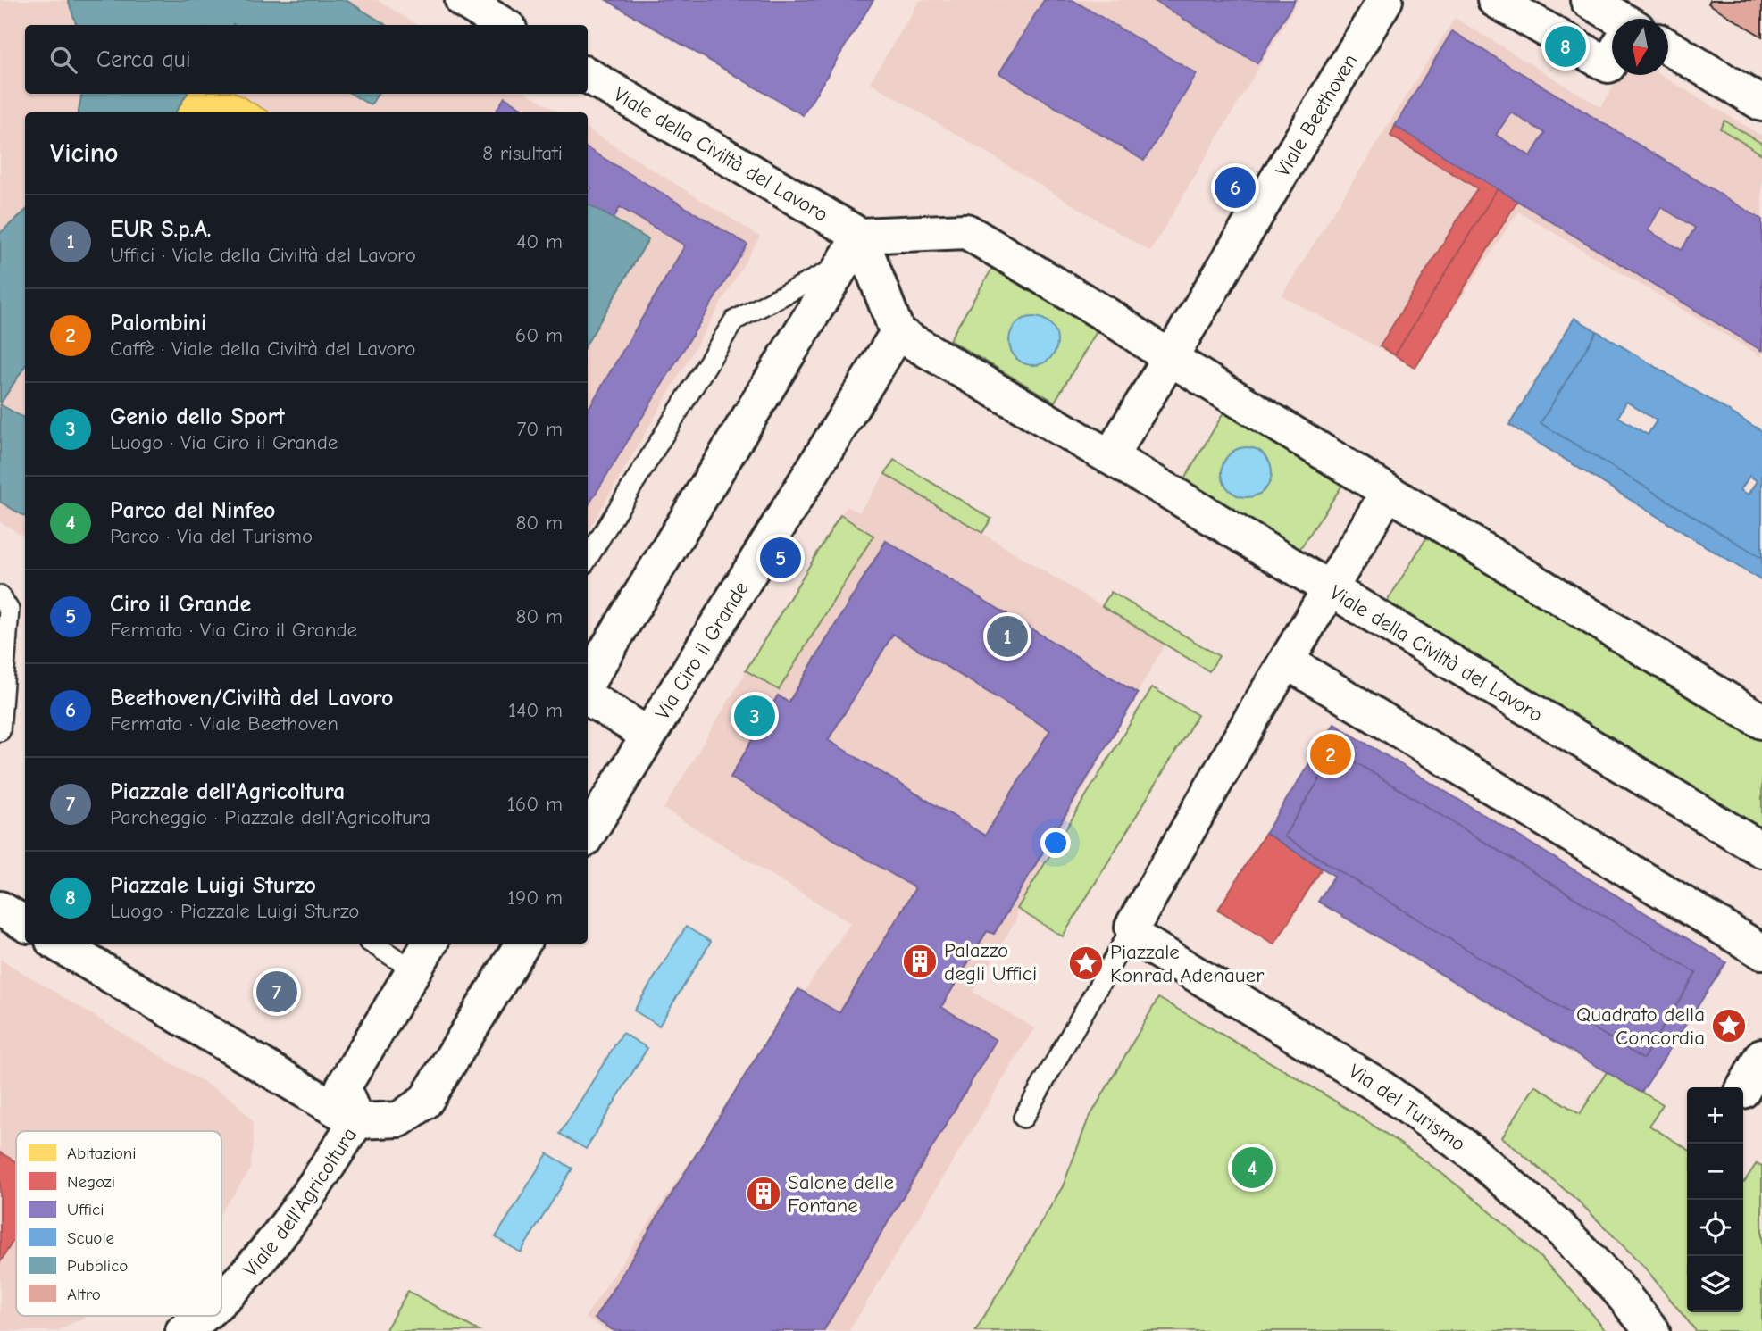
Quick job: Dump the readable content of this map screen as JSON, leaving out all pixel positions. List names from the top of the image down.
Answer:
{
  "streets": {
    "street": [
      "Viale Beethoven",
      "Viale della Civiltà del Lavoro",
      "Via Ciro il Grande",
      "Via del Turismo",
      "Viale dell'Agricoltura"
    ]
  },
  "crossings": [
    ["Viale della Civiltà del Lavoro", "Via Ciro il Grande"]
  ],
  "places": {
    "building": ["Palazzo degli Uffici", "Salone delle Fontane"],
    "place": ["Piazzale Konrad Adenauer", "Quadrato della Concordia"]
  },
  "legend": [
    "Abitazioni",
    "Negozi",
    "Uffici",
    "Scuole",
    "Pubblico",
    "Altro"
  ],
  "north": "bottom",
  "page": {
    "pins": [
      "8",
      "6",
      "5",
      "1",
      "3",
      "2",
      "7",
      "4"
    ],
    "search": "Cerca qui",
    "heading": ["Vicino", "8 risultati"],
    "list": [
      {
        "mark": "1",
        "name": "EUR S.p.A.",
        "note": "Uffici · Viale della Civiltà del Lavoro",
        "value": "40 m"
      },
      {
        "mark": "2",
        "name": "Palombini",
        "note": "Caffè · Viale della Civiltà del Lavoro",
        "value": "60 m"
      },
      {
        "mark": "3",
        "name": "Genio dello Sport",
        "note": "Luogo · Via Ciro il Grande",
        "value": "70 m"
      },
      {
        "mark": "4",
        "name": "Parco del Ninfeo",
        "note": "Parco · Via del Turismo",
        "value": "80 m"
      },
      {
        "mark": "5",
        "name": "Ciro il Grande",
        "note": "Fermata · Via Ciro il Grande",
        "value": "80 m"
      },
      {
        "mark": "6",
        "name": "Beethoven/Civiltà del Lavoro",
        "note": "Fermata · Viale Beethoven",
        "value": "140 m"
      },
      {
        "mark": "7",
        "name": "Piazzale dell'Agricoltura",
        "note": "Parcheggio · Piazzale dell'Agricoltura",
        "value": "160 m"
      },
      {
        "mark": "8",
        "name": "Piazzale Luigi Sturzo",
        "note": "Luogo · Piazzale Luigi Sturzo",
        "value": "190 m"
      }
    ],
    "map_buttons": ["+", "−"]
  }
}
